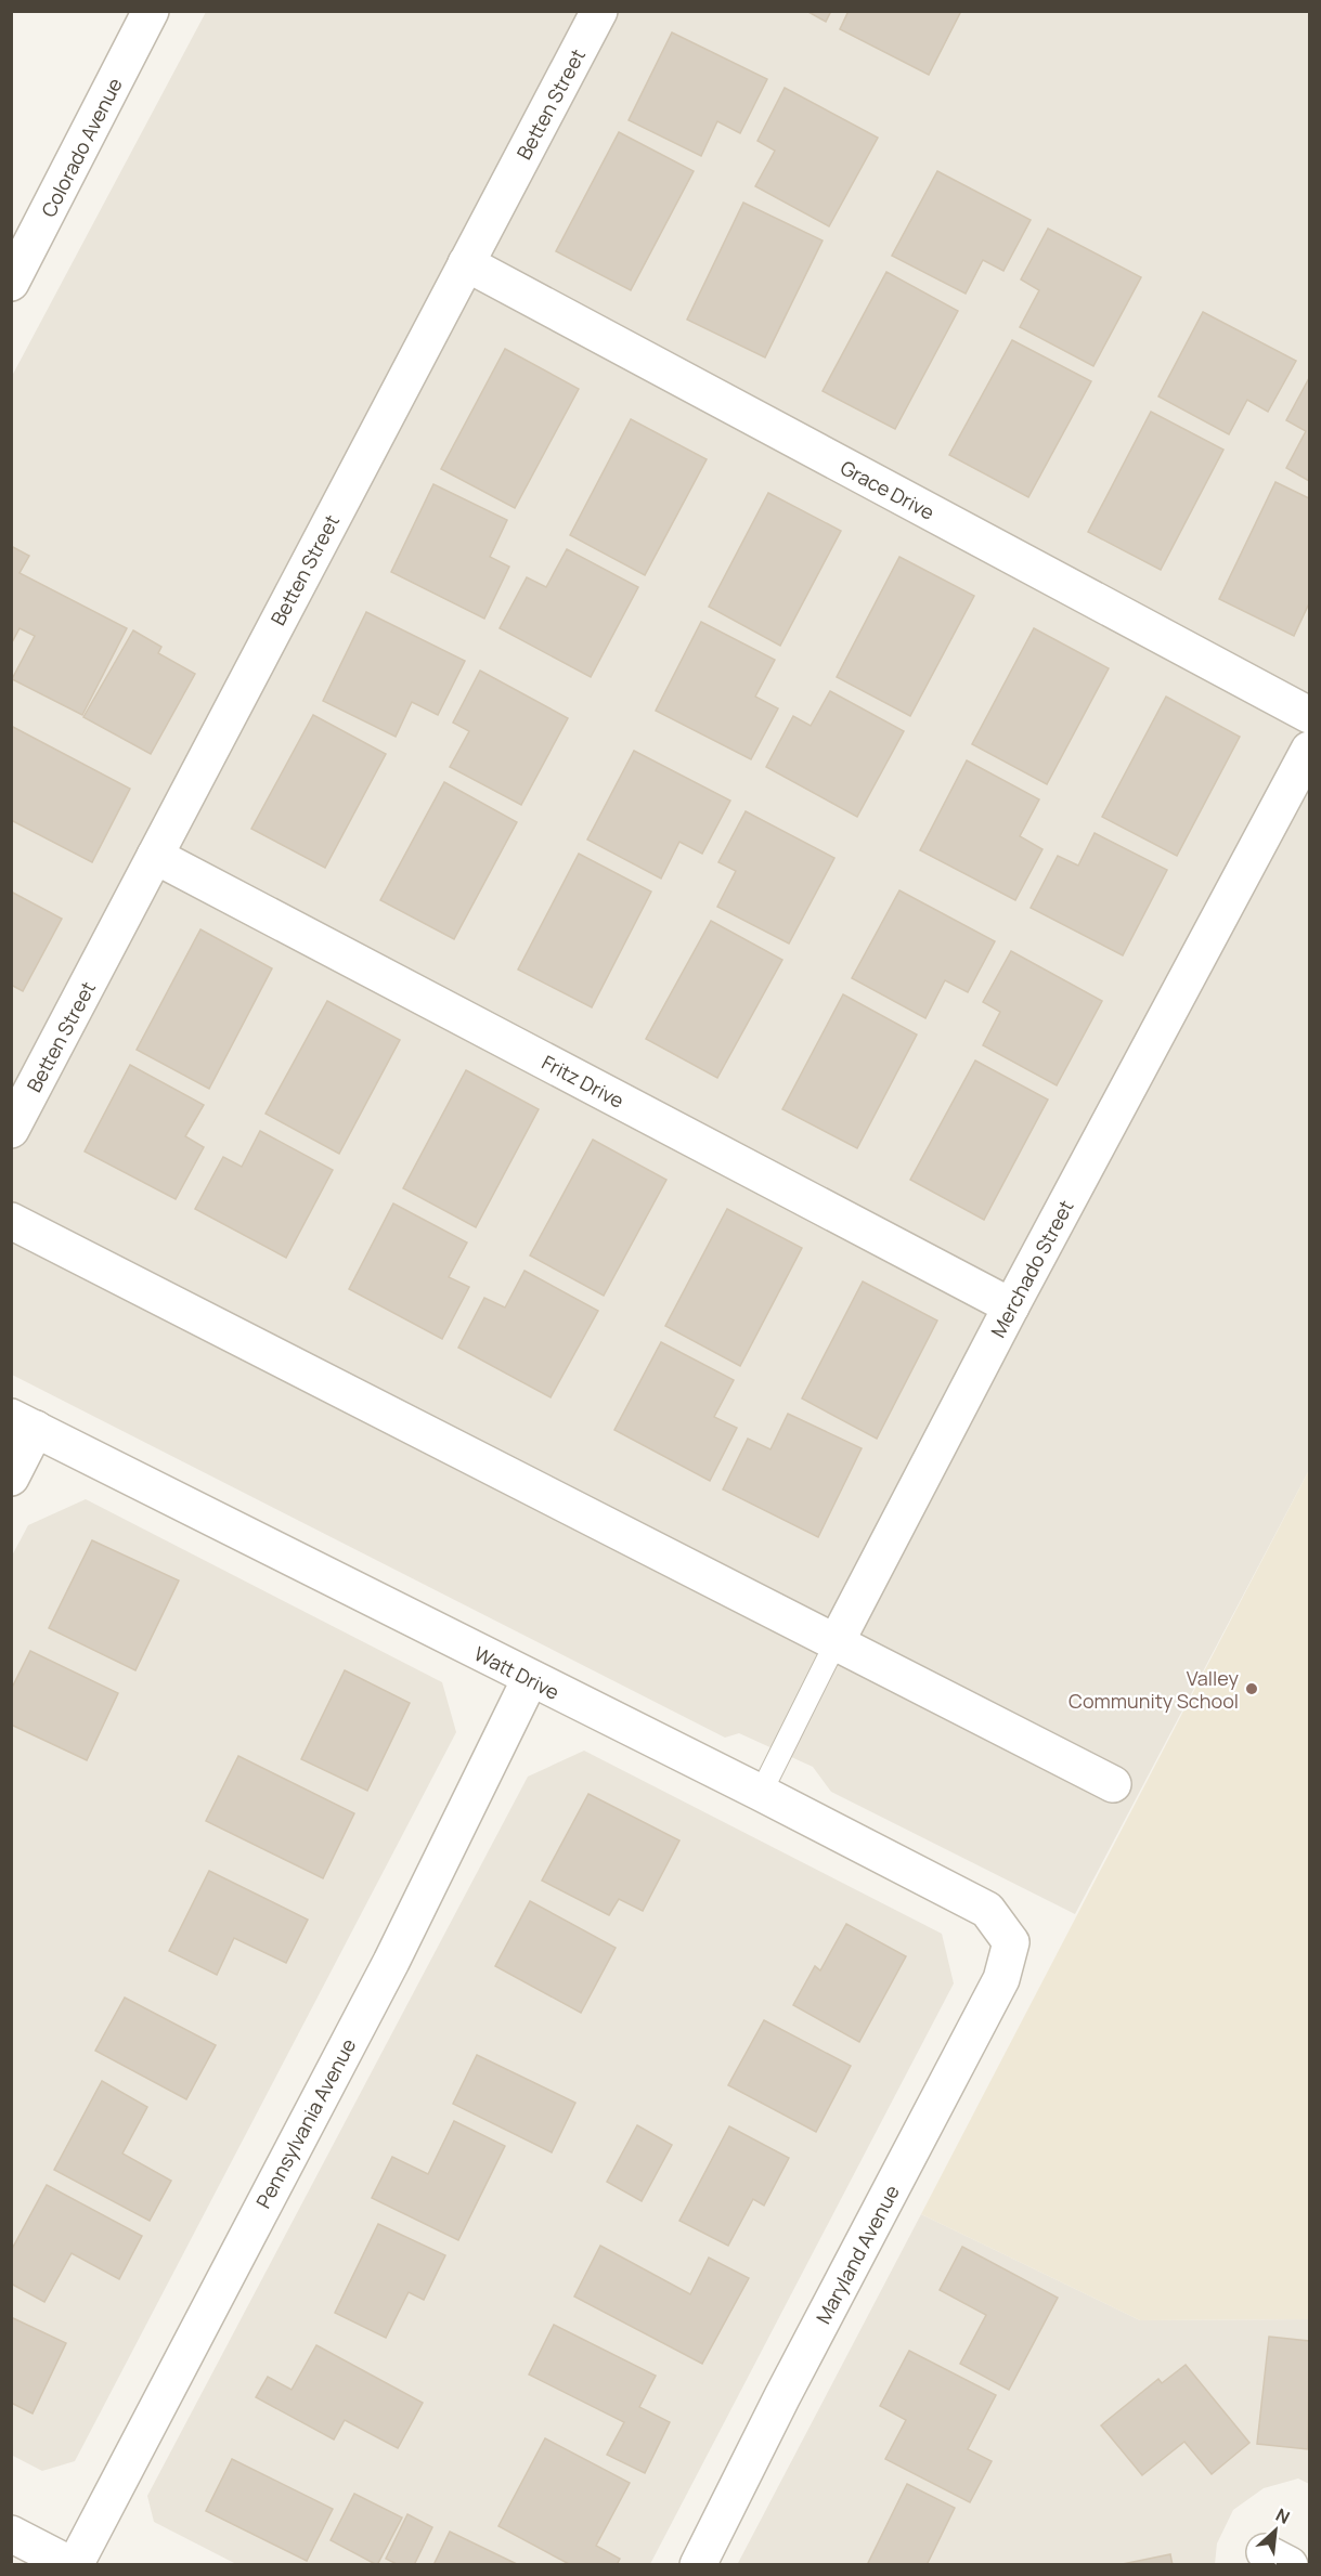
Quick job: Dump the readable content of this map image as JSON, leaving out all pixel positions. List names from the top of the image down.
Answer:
{
  "streets": {
    "street": [
      "Betten Street",
      "Colorado Avenue",
      "Grace Drive",
      "Fritz Drive",
      "Merchado Street",
      "Watt Drive",
      "Pennsylvania Avenue",
      "Maryland Avenue"
    ]
  },
  "crossings": [
    ["Betten Street", "Grace Drive"],
    ["Betten Street", "Fritz Drive"],
    ["Fritz Drive", "Merchado Street"],
    ["Merchado Street", "Watt Drive"],
    ["Watt Drive", "Pennsylvania Avenue"],
    ["Watt Drive", "Maryland Avenue"]
  ],
  "places": ["Valley Community School"],
  "north": "top right"
}
